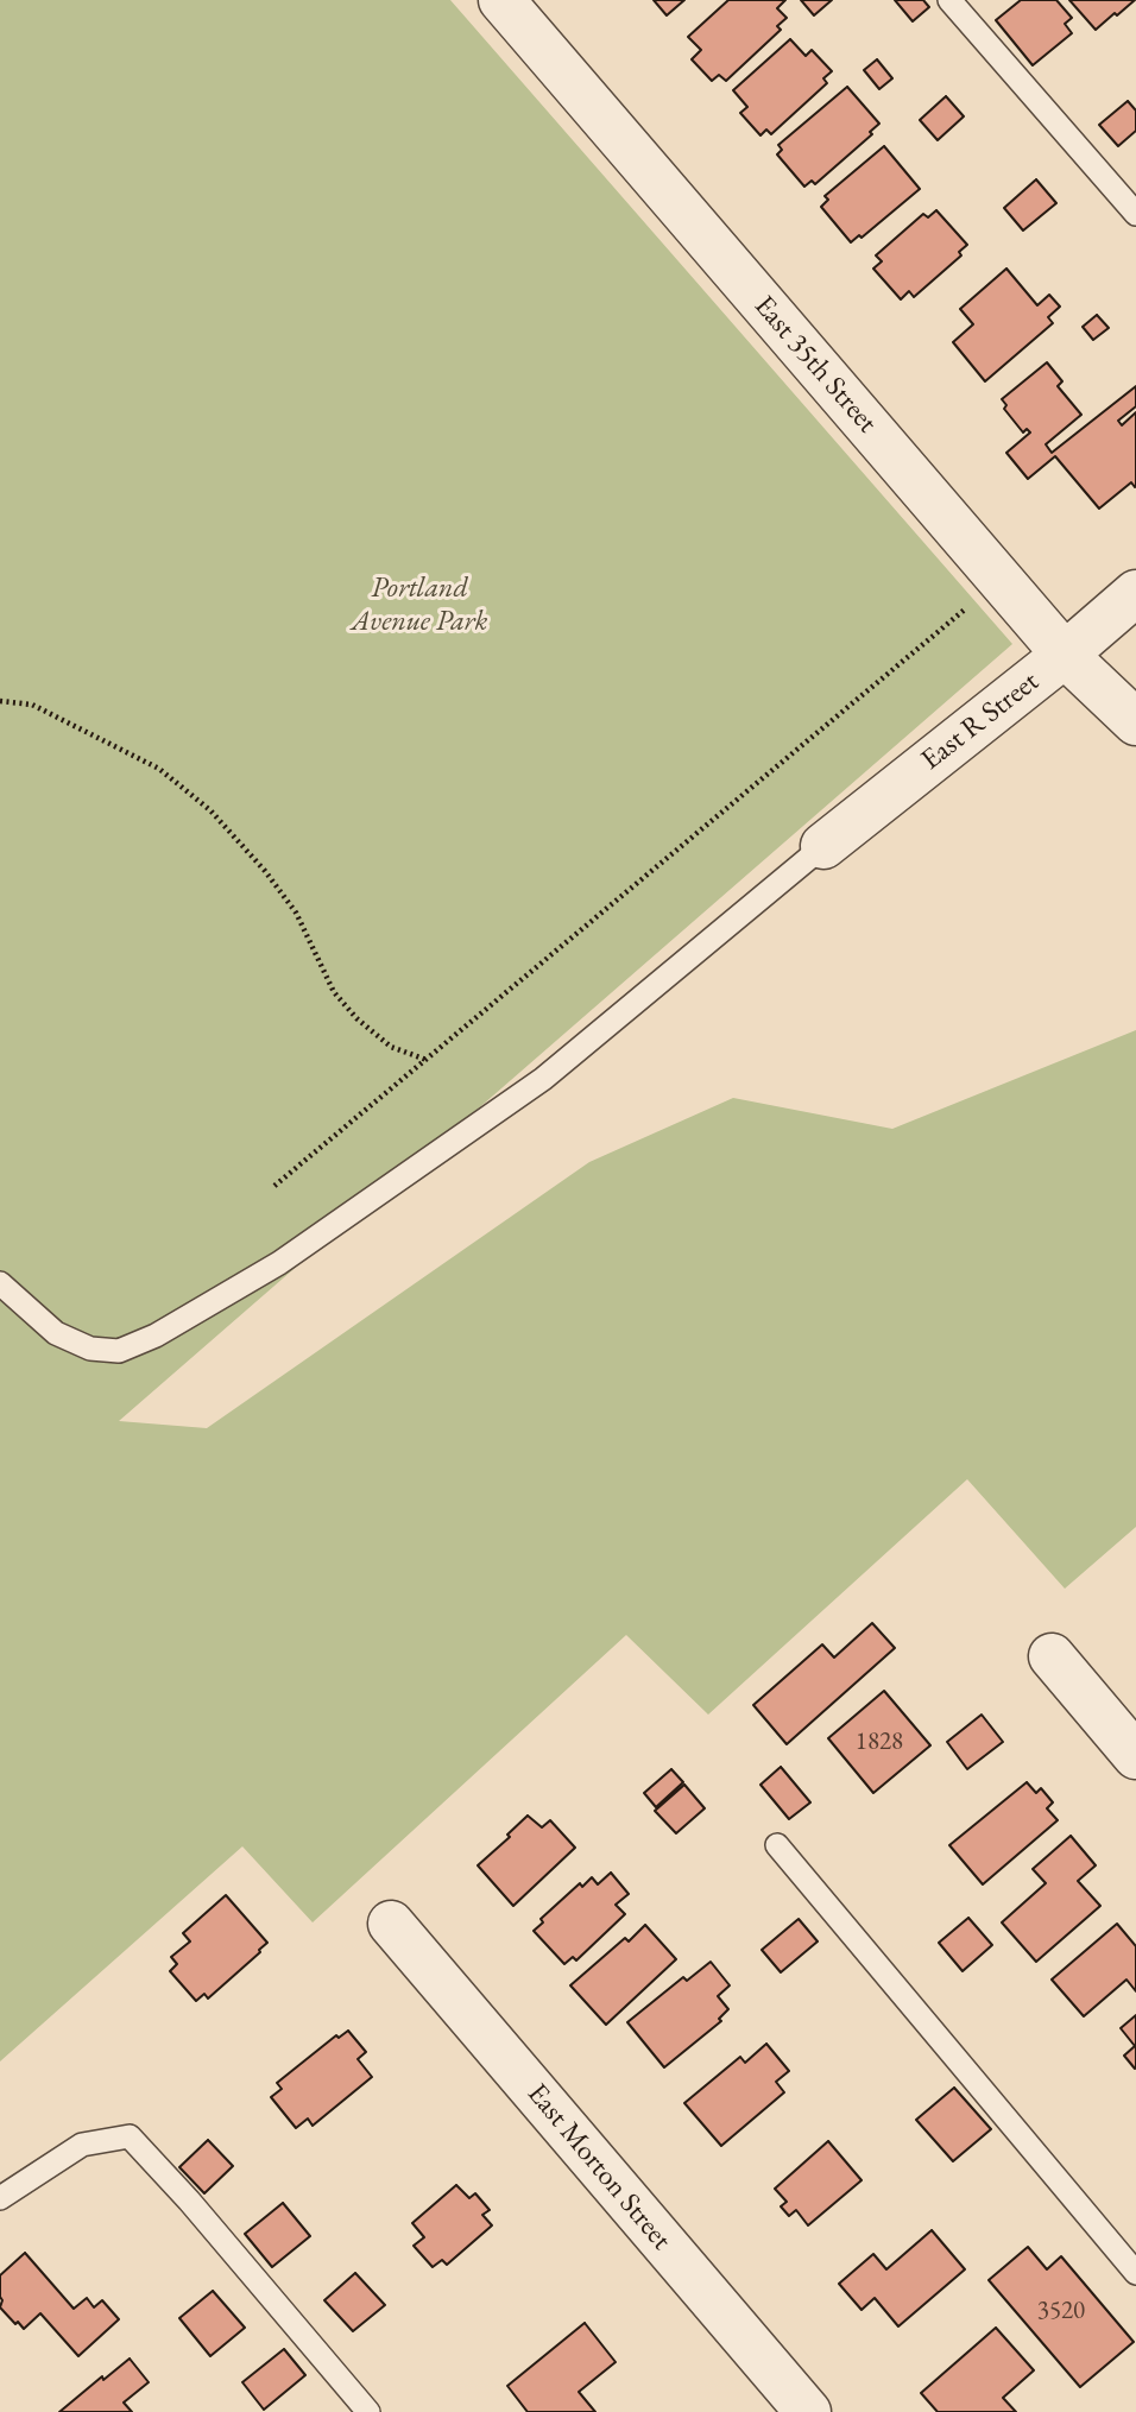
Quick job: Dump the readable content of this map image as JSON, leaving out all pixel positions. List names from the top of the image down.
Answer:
{
  "streets": {
    "street": ["East 35th Street", "East R Street", "East Morton Street"]
  },
  "crossings": [
    ["East 35th Street", "East R Street"]
  ],
  "parks": ["Portland Avenue Park"],
  "house_numbers": ["1828", "3520"]
}
